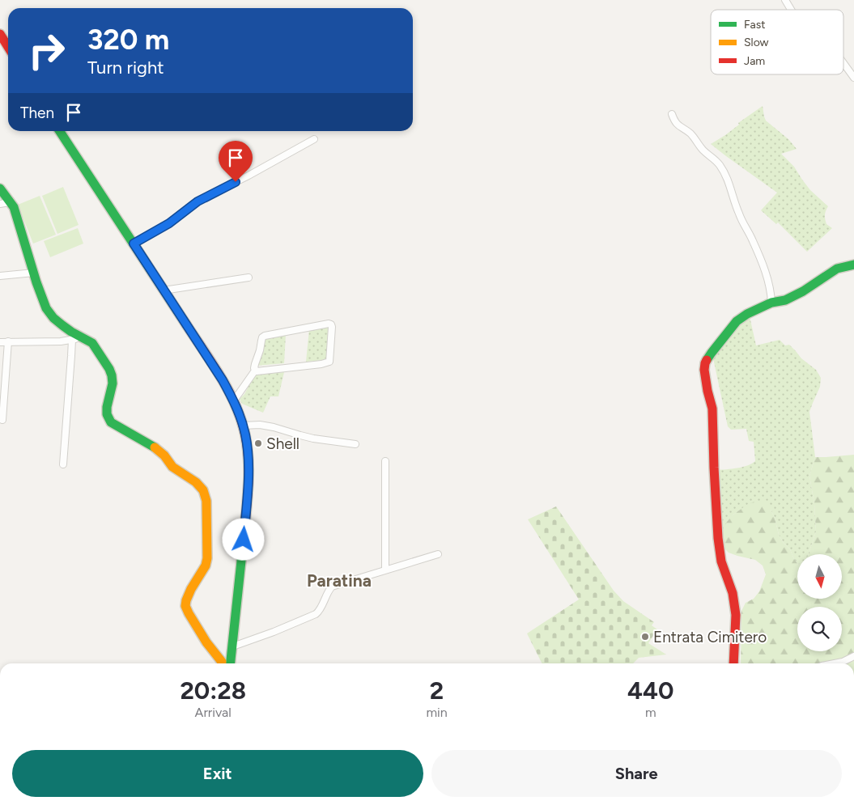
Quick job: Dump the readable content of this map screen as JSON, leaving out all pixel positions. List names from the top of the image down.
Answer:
{
  "districts": ["Paratina"],
  "places": ["Shell", "Entrata Cimitero"],
  "legend": ["Fast", "Slow", "Jam"],
  "north": "bottom",
  "page": {
    "turn": ["320 m", "Turn right"],
    "then": "Then",
    "eta": [
      "20:28",
      "Arrival",
      "2",
      "min",
      "440",
      "m"
    ],
    "buttons": ["Exit", "Share"]
  }
}
